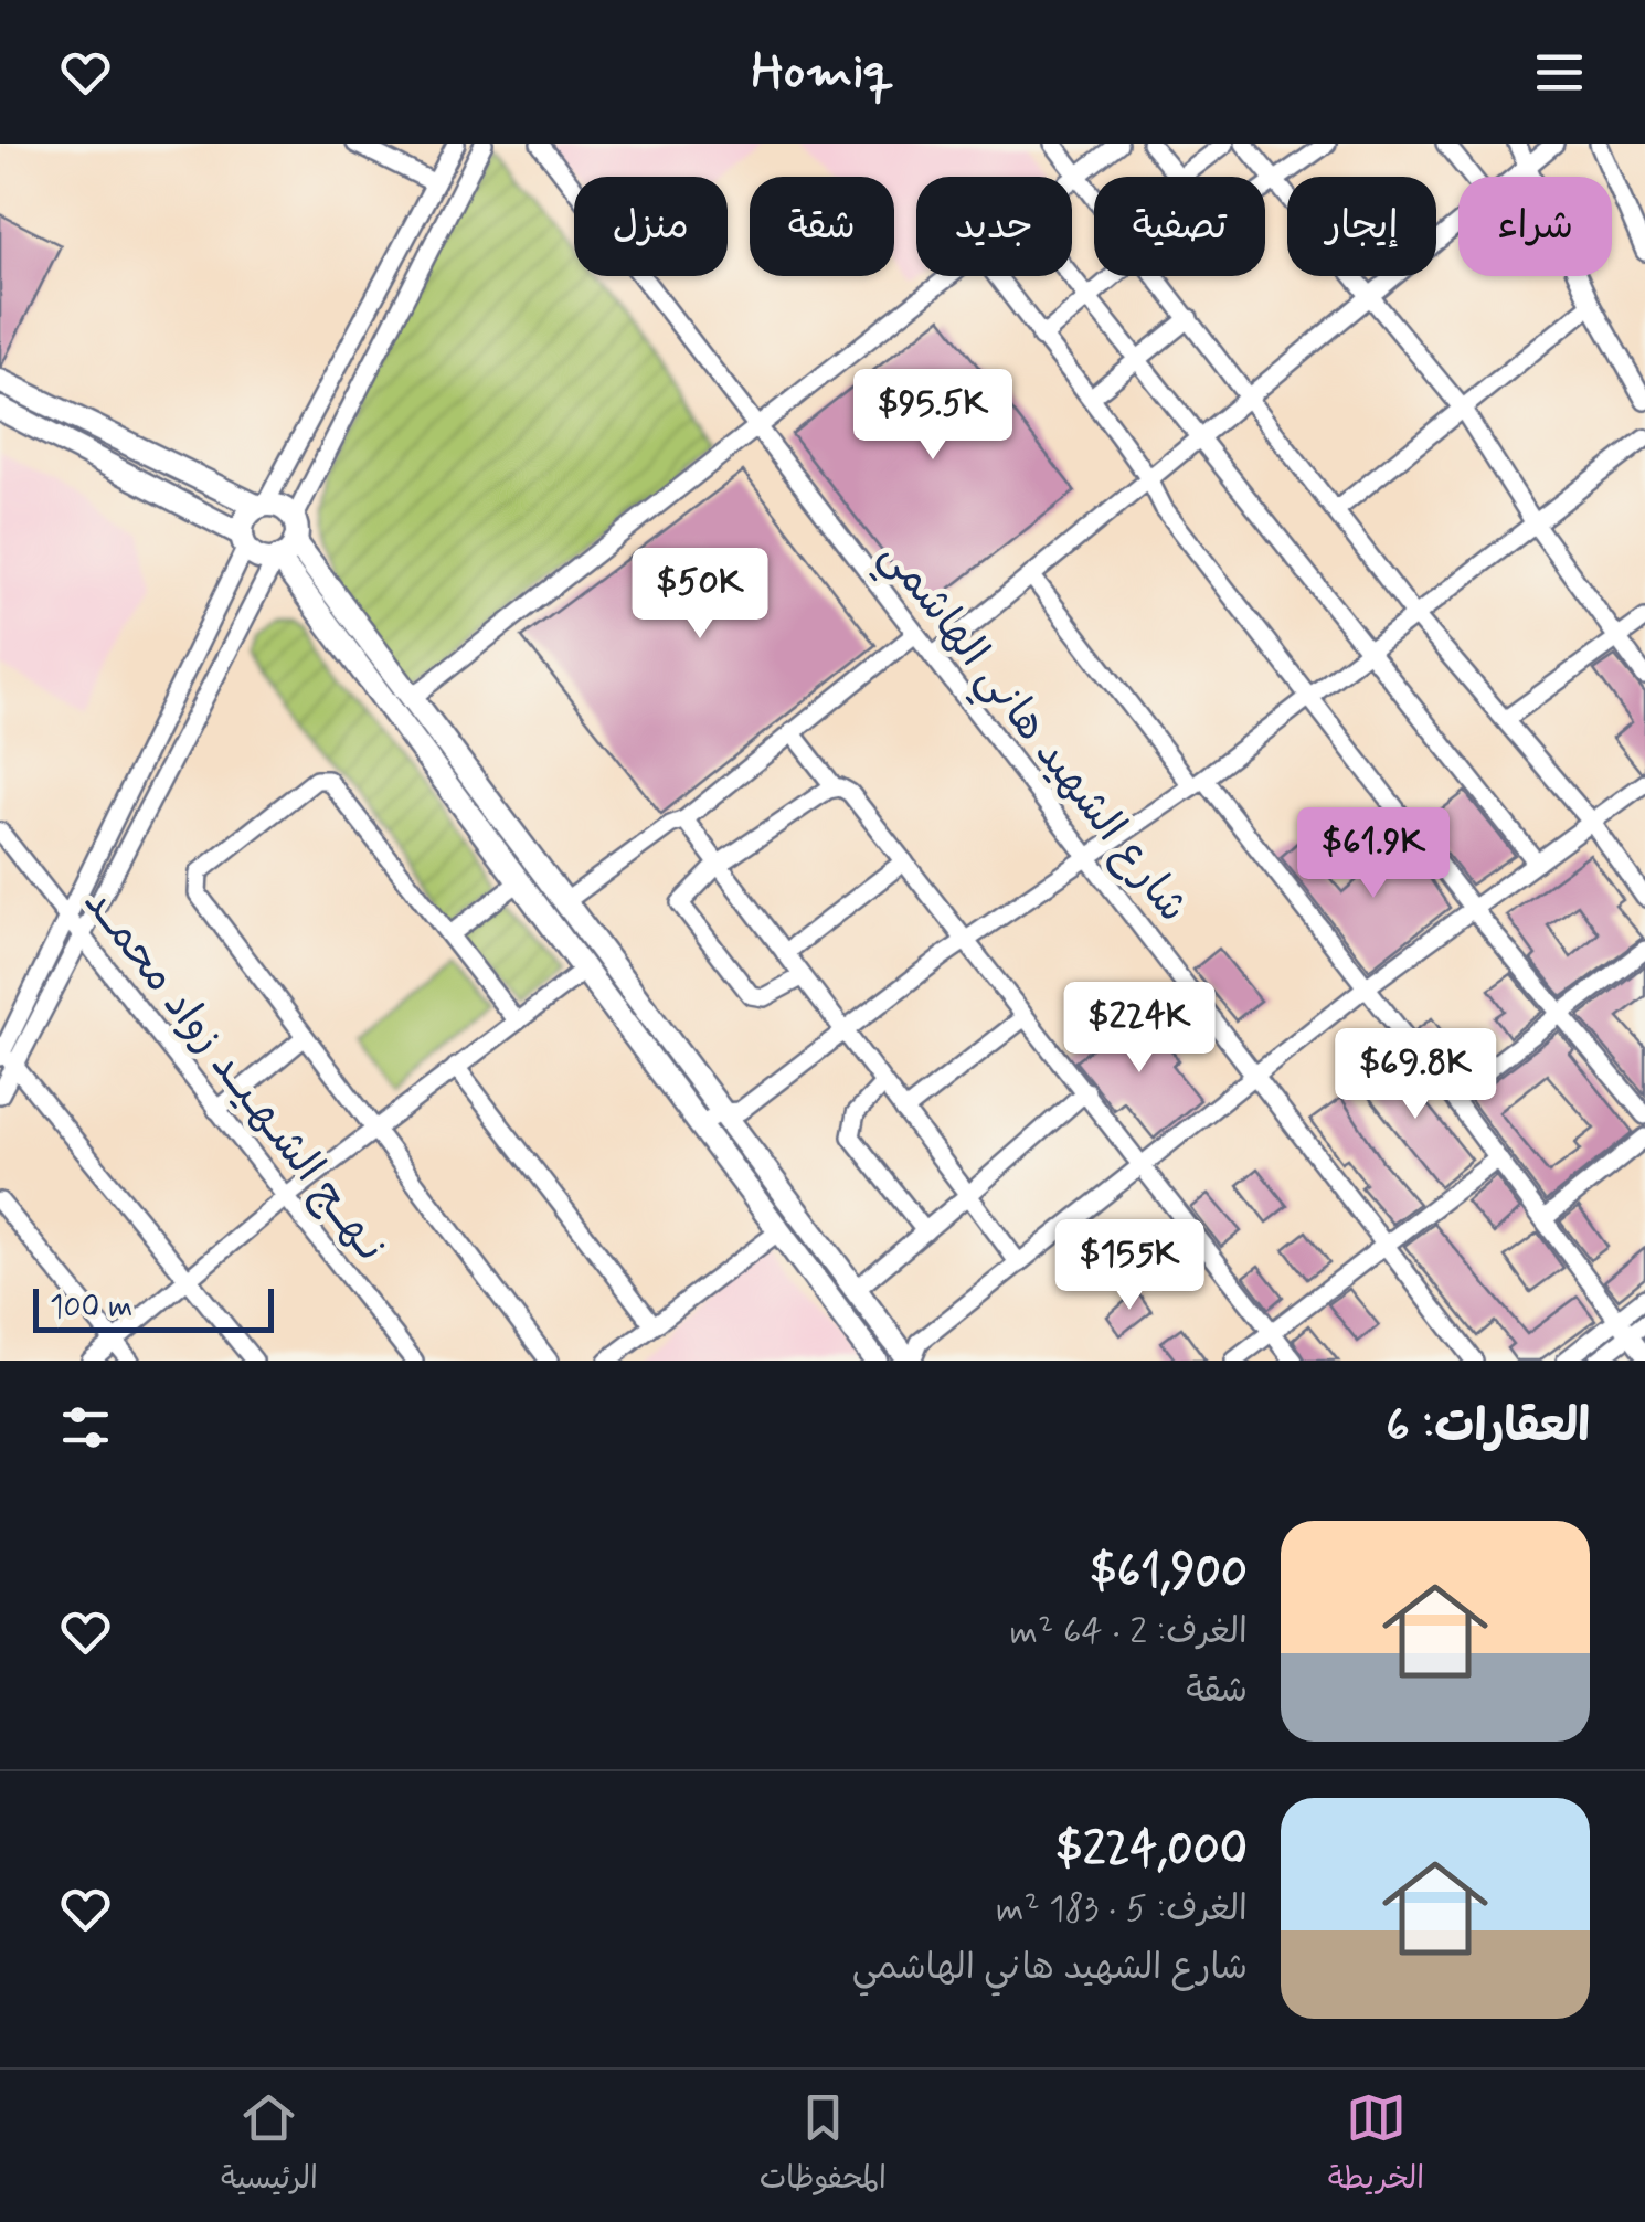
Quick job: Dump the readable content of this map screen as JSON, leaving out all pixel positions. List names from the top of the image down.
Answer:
{
  "streets": {
    "street": ["شارع الشهيد هاني الهاشمي", "نـهــج الشـهـيــد زواد محمــد"]
  },
  "scale_bar": "100 m",
  "page": {
    "header": "Homiq",
    "chip": [
      "شراء",
      "إيجار",
      "تصفية",
      "جديد",
      "شقة",
      "منزل"
    ],
    "price": [
      "$95.5K",
      "$50K",
      "$61.9K",
      "$224K",
      "$69.8K",
      "$155K"
    ],
    "scale": "100 m",
    "heading": "العقارات: 6",
    "list": [
      {
        "name": "$61,900",
        "note": "الغرف: 2 · 64 m² · شقة"
      },
      {
        "name": "$224,000",
        "note": "الغرف: 5 · 183 m² · شارع الشهيد هاني الهاشمي"
      }
    ],
    "tabs": ["الخريطة", "المحفوظات", "الرئيسية"]
  }
}
